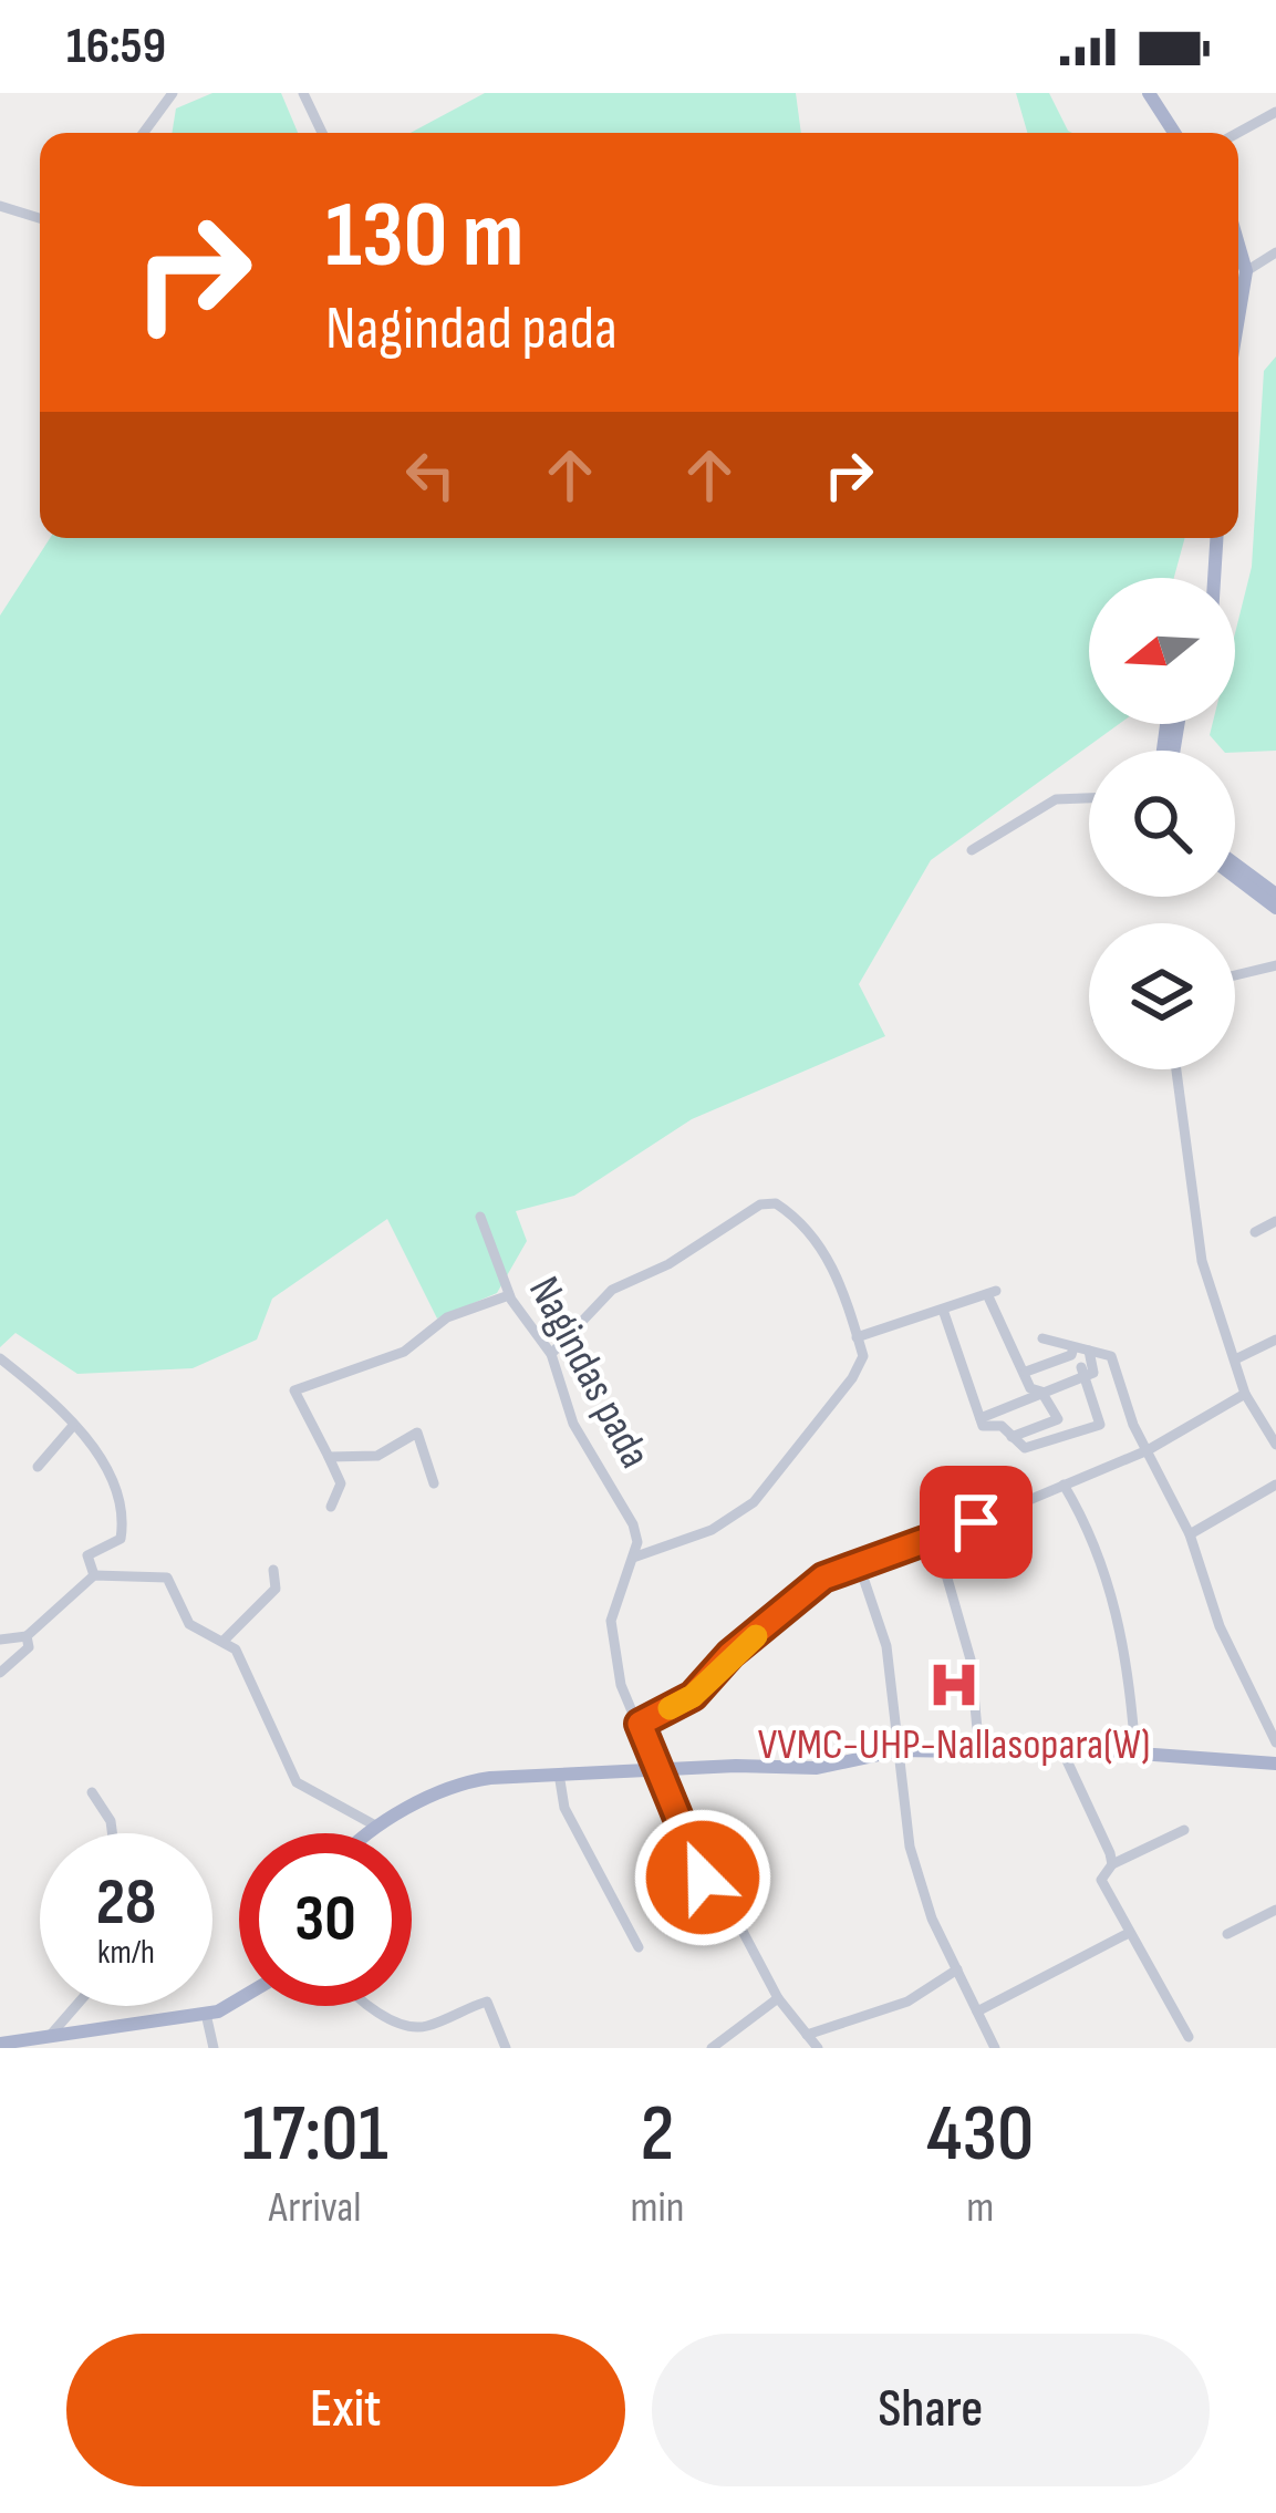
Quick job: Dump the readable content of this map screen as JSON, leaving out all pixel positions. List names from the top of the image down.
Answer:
{
  "streets": {
    "street": ["Nagindas pada"]
  },
  "places": {
    "hospital": ["VVMC-UHP-Nallasopara(W)"]
  },
  "north": "left",
  "page": {
    "status": "16:59",
    "turn": ["130 m", "Nagindad pada"],
    "speed": "28 km/h",
    "limit": "30",
    "eta": [
      "17:01",
      "Arrival",
      "2",
      "min",
      "430",
      "m"
    ],
    "buttons": ["Exit", "Share"]
  }
}
